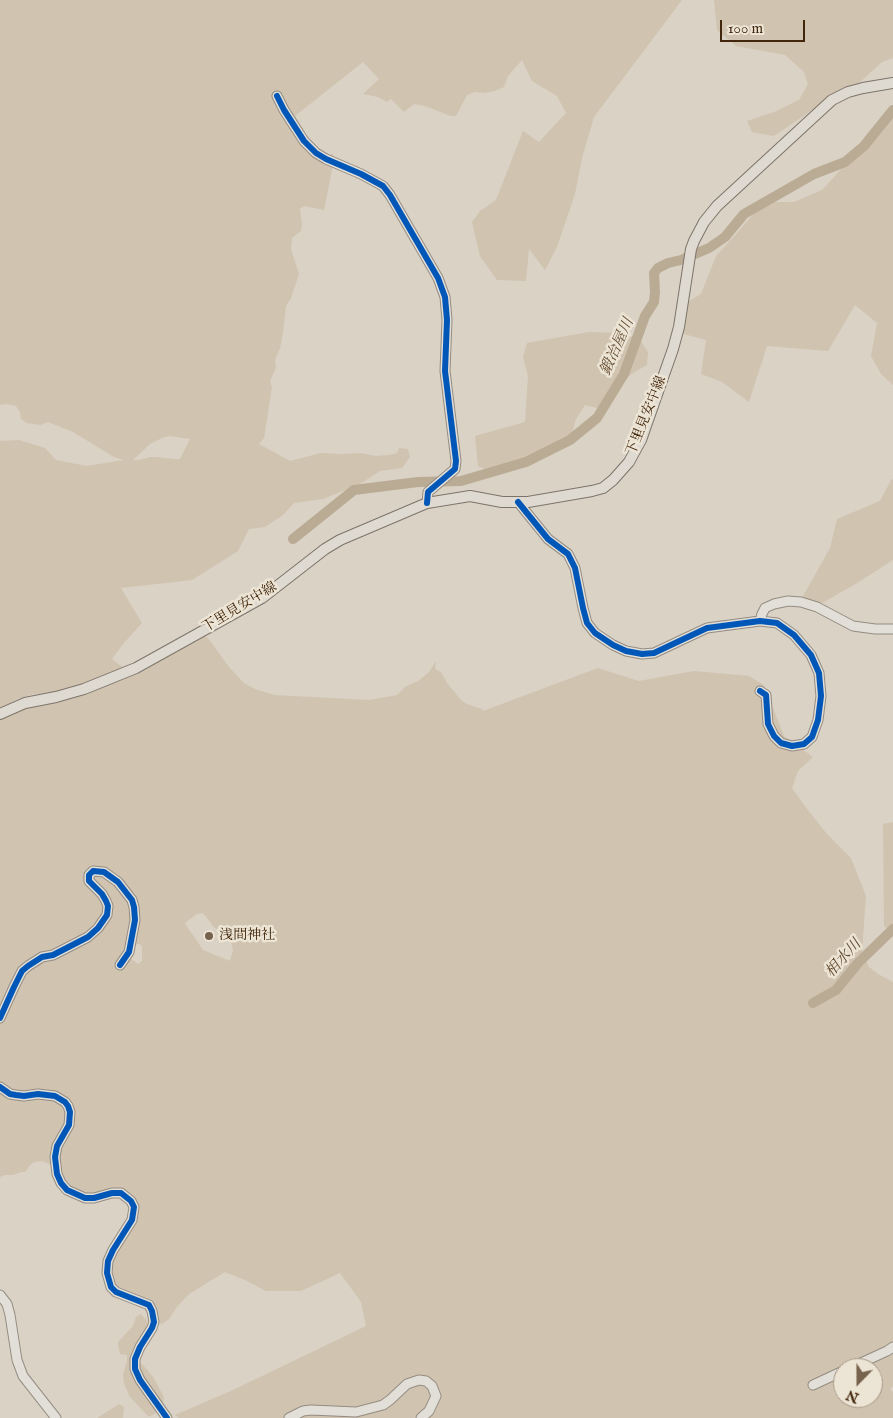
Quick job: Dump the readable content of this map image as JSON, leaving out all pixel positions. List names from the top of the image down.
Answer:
{
  "streets": {
    "main road": ["下里見安中線"]
  },
  "water": ["鍛冶屋川", "相水川"],
  "places": ["浅間神社"],
  "scale_bar": "100 m",
  "north": "bottom"
}
